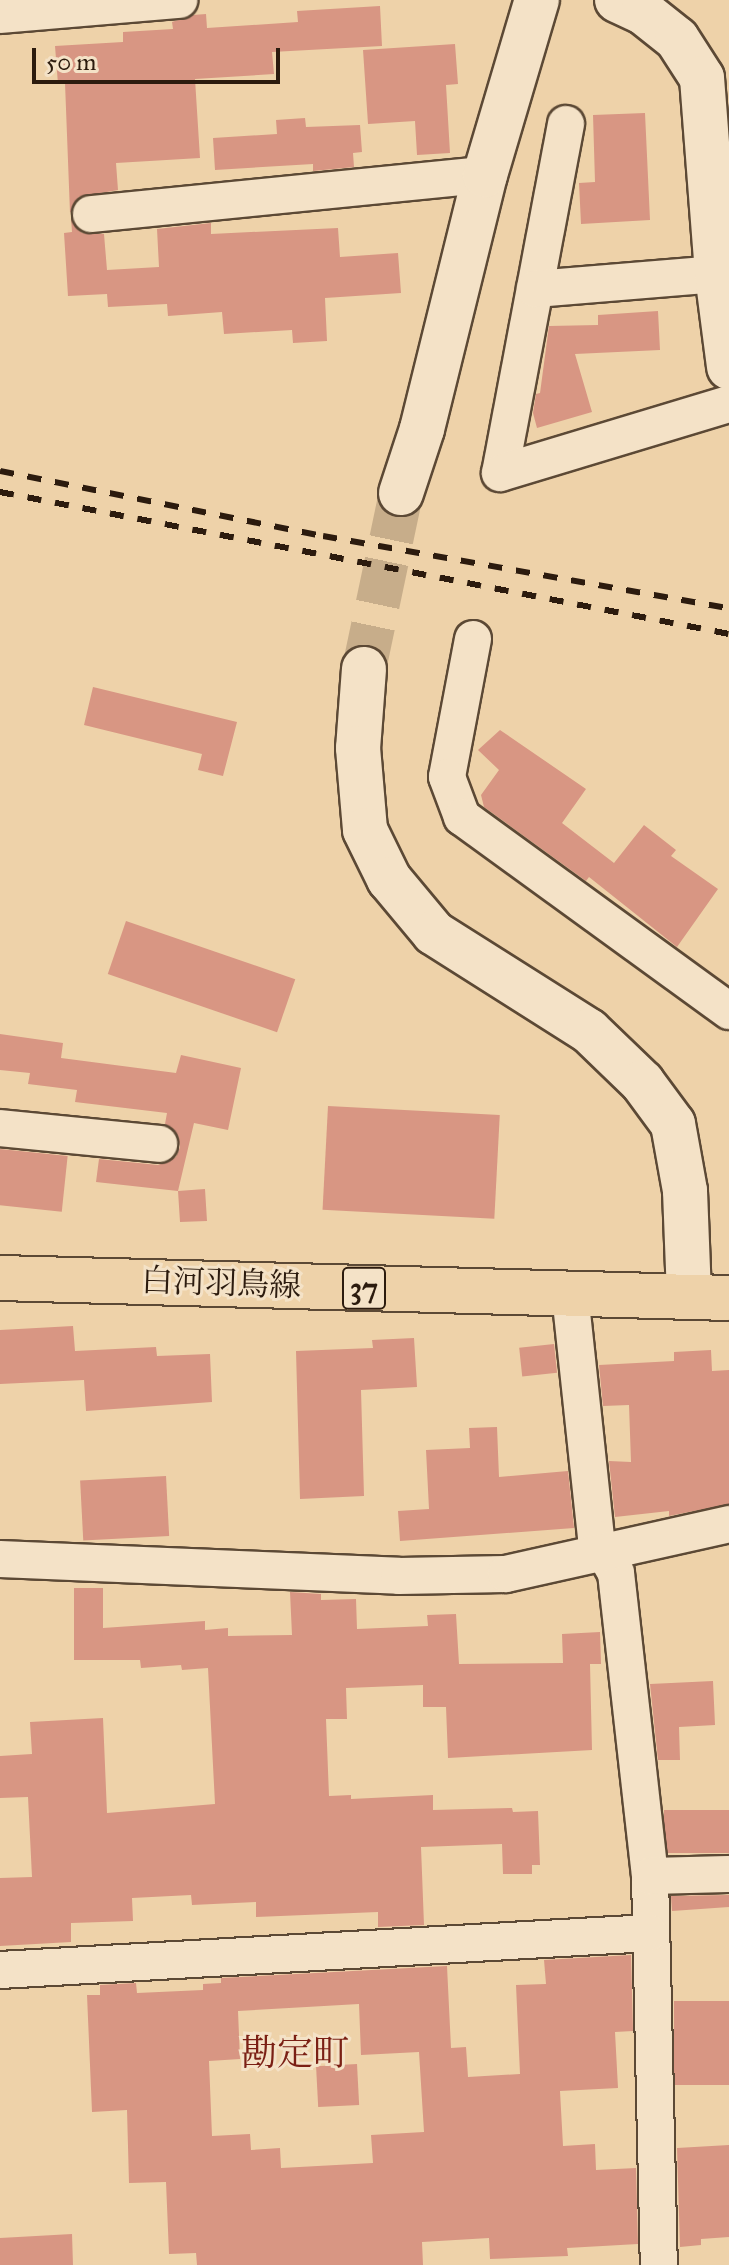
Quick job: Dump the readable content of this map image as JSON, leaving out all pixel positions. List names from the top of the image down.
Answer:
{
  "streets": {
    "main road": ["白河羽鳥線", "37"]
  },
  "districts": ["勘定町"],
  "scale_bar": "50 m"
}
